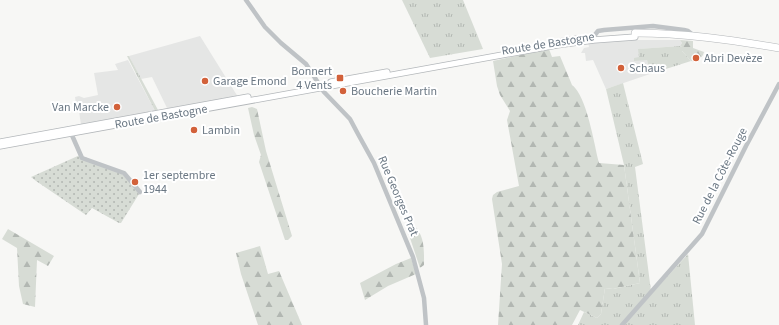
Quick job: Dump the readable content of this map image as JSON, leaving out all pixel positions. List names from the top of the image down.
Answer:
{
  "streets": {
    "highway": ["Route de Bastogne"],
    "street": ["Rue de la Côte-Rouge", "Rue Georges Prat"]
  },
  "crossings": [
    ["Route de Bastogne", "Rue Georges Prat"]
  ],
  "places": {
    "other": [
      "Abri Devèze",
      "Schaus",
      "Garage Emond",
      "Boucherie Martin",
      "Van Marcke",
      "Lambin",
      "1er septembre 1944"
    ],
    "transit": ["Bonnert 4 Vents"]
  }
}
